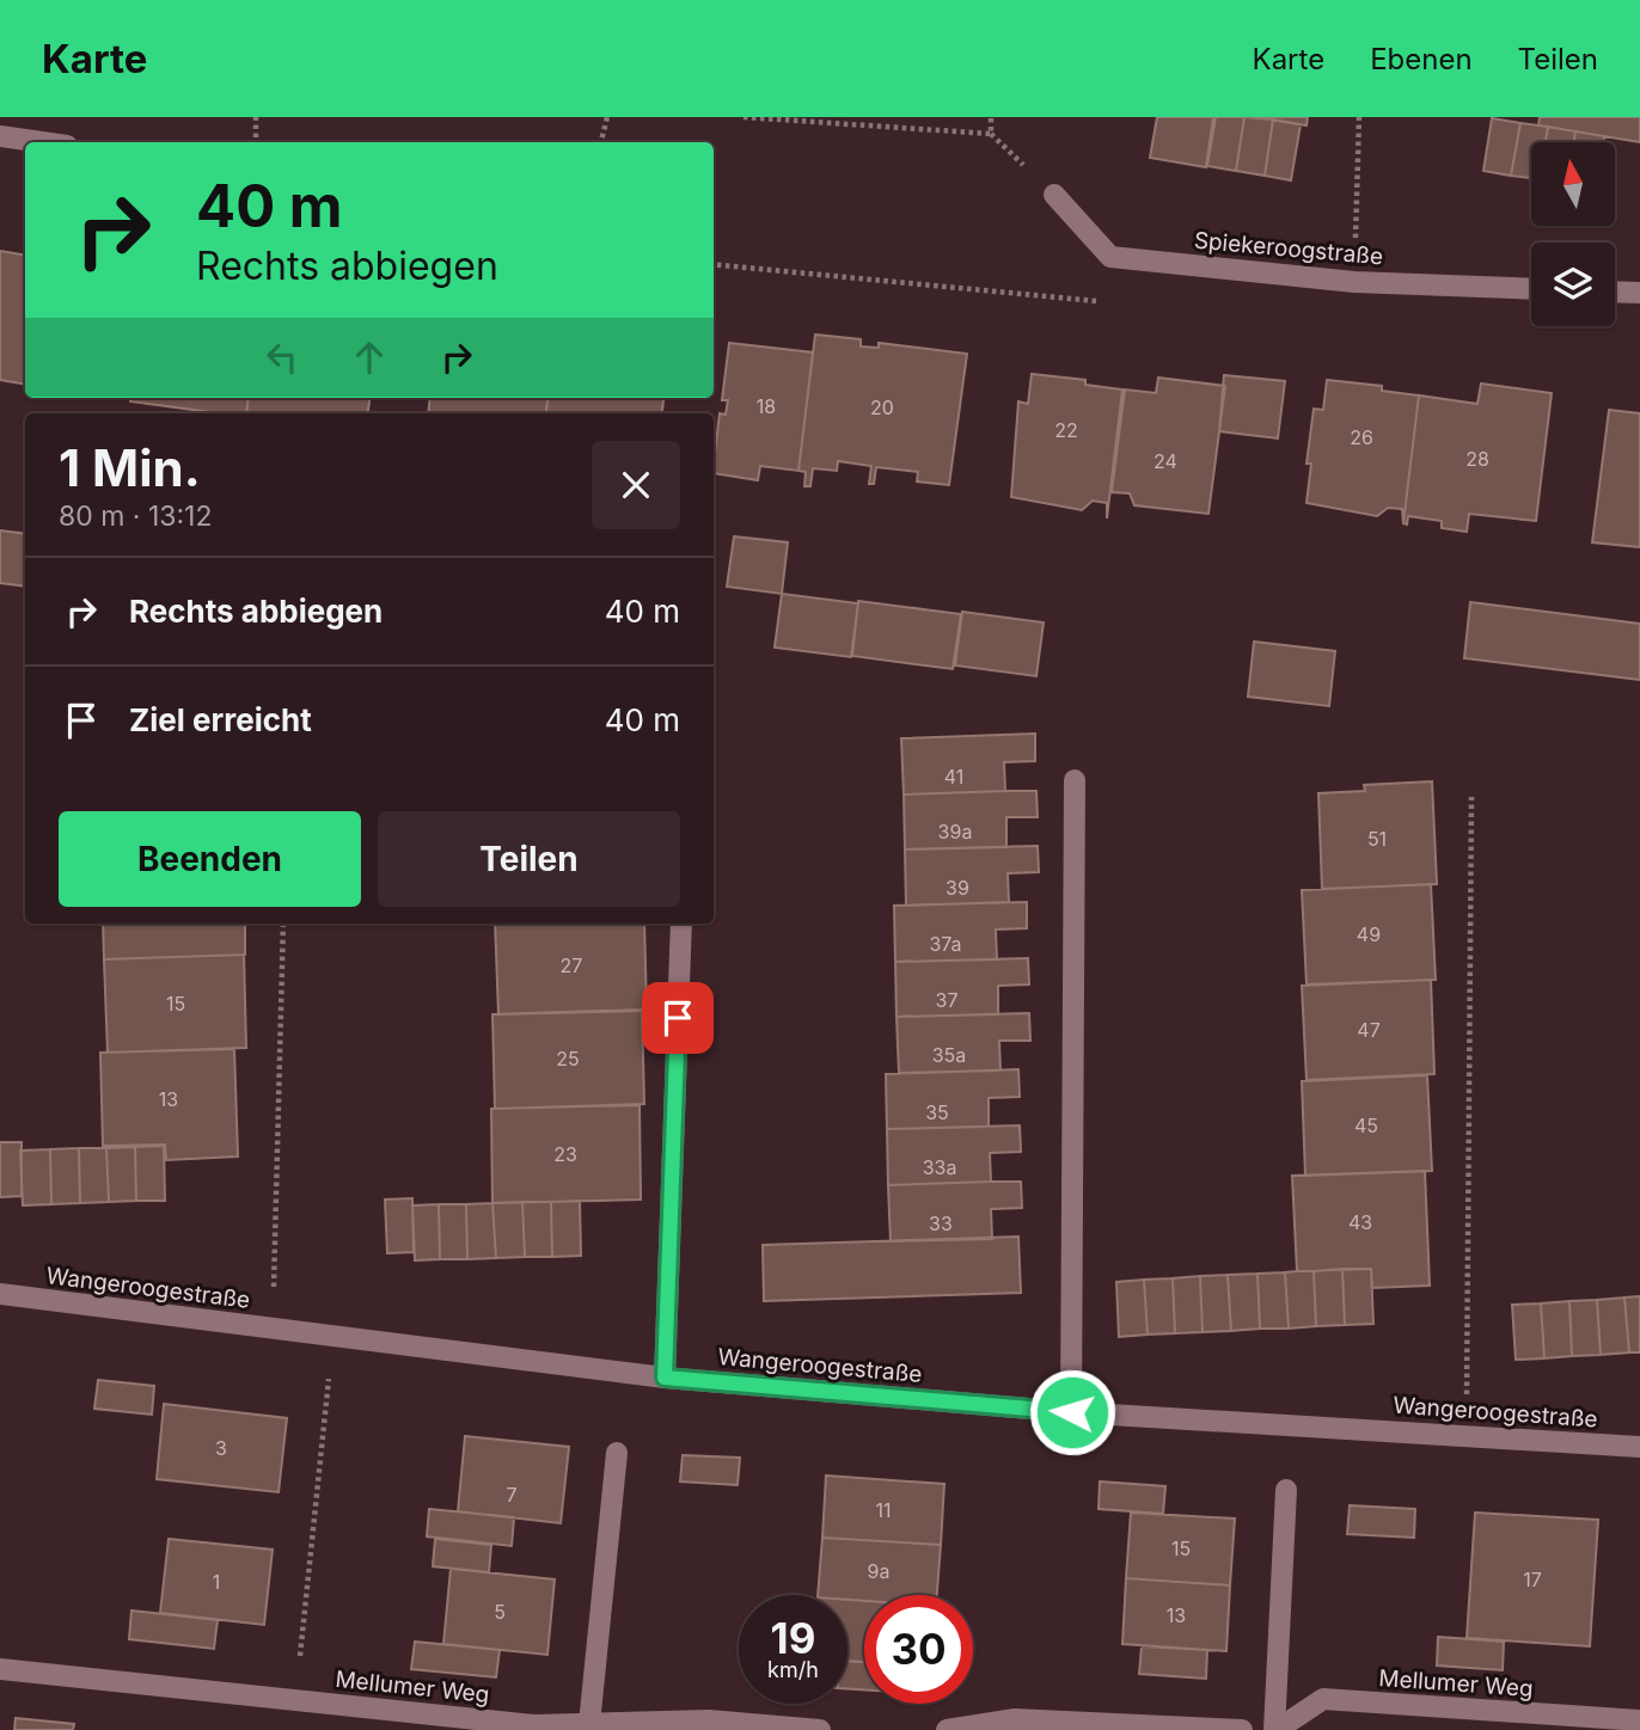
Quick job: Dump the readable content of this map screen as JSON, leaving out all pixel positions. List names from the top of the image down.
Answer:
{
  "streets": {
    "street": ["Spiekeroogstraße", "Wangeroogestraße", "Mellumer Weg"]
  },
  "house_numbers": [
    "18",
    "20",
    "22",
    "26",
    "28",
    "24",
    "41",
    "39a",
    "51",
    "39",
    "49",
    "37a",
    "27",
    "37",
    "15",
    "47",
    "35a",
    "25",
    "13",
    "35",
    "45",
    "23",
    "33a",
    "43",
    "33",
    "3",
    "7",
    "11",
    "15",
    "9a",
    "17",
    "1",
    "5",
    "13"
  ],
  "north": "top",
  "page": {
    "header": "Karte",
    "nav": ["Karte", "Ebenen", "Teilen"],
    "turn": ["40 m", "Rechts abbiegen"],
    "heading": ["1 Min.", "80 m · 13:12"],
    "list": [
      {
        "name": "Rechts abbiegen",
        "value": "40 m"
      },
      {
        "name": "Ziel erreicht",
        "value": "40 m"
      }
    ],
    "buttons": ["Beenden", "Teilen"],
    "speed": "19 km/h",
    "limit": "30"
  }
}
